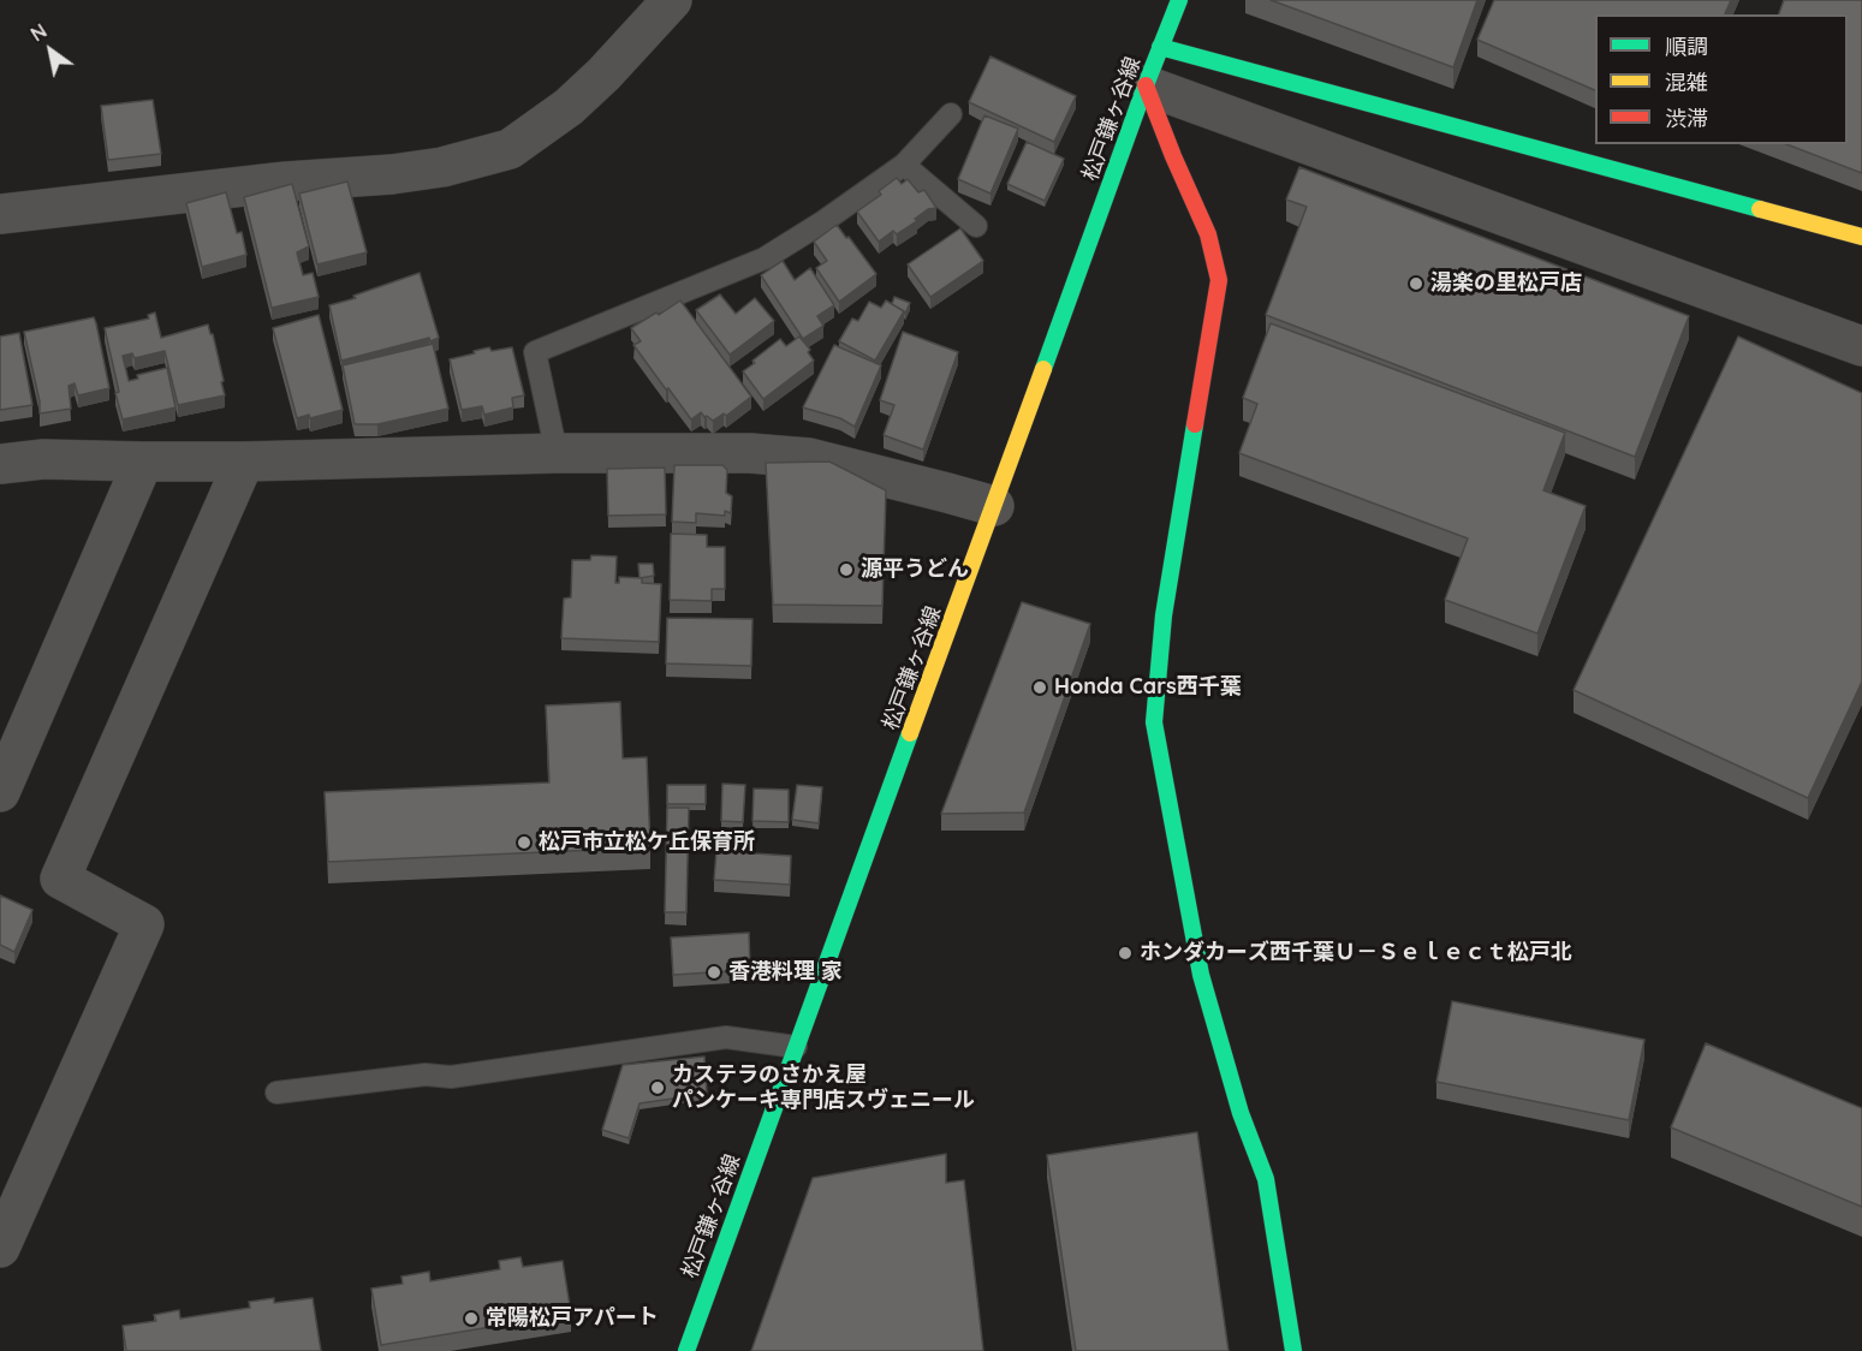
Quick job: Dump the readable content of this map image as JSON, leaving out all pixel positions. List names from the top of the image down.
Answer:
{
  "streets": {
    "street": ["松戸鎌ヶ谷線"]
  },
  "places": [
    "湯楽の里松戸店",
    "源平うどん",
    "Honda Cars西千葉",
    "松戸市立松ケ丘保育所",
    "ホンダカーズ西千葉Ｕ－Ｓｅｌｅｃｔ松戸北",
    "香港料理 家",
    "カステラのさかえ屋 パンケーキ専門店スヴェニール",
    "常陽松戸アパート"
  ],
  "legend": ["順調", "混雑", "渋滞"],
  "north": "top left"
}
